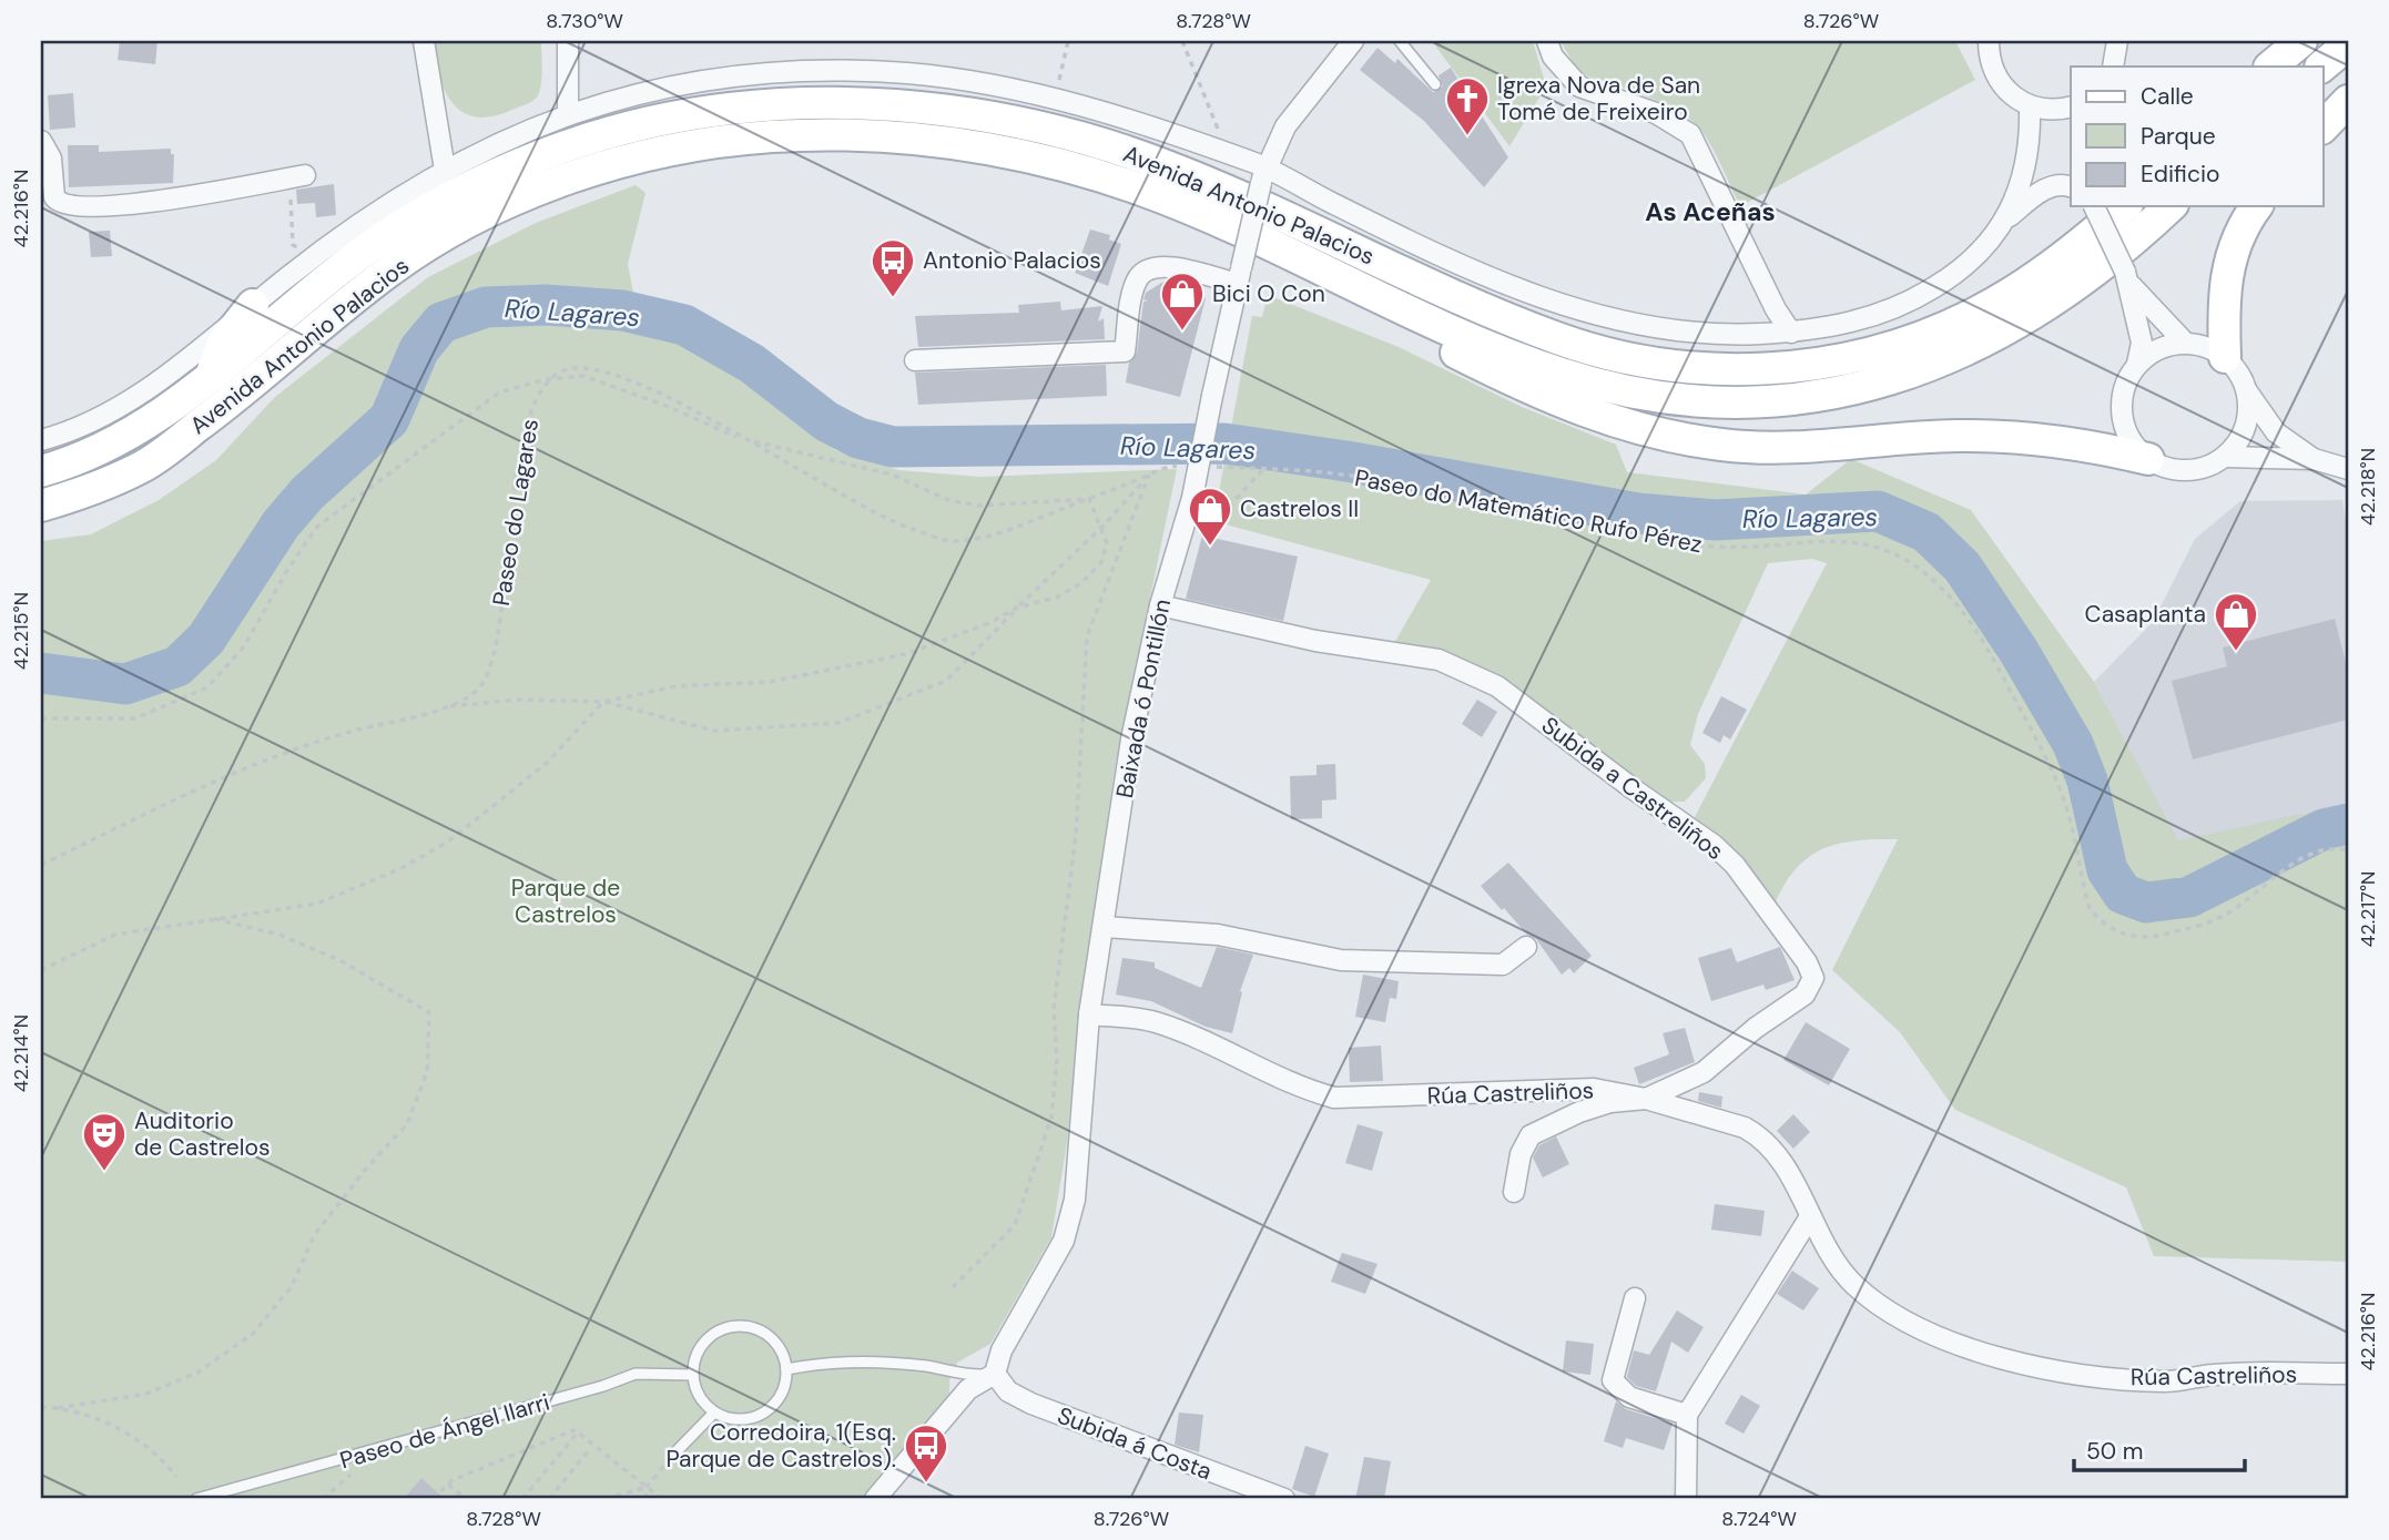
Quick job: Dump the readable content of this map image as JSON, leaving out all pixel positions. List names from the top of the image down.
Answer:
{
  "streets": {
    "main road": ["Avenida Antonio Palacios"],
    "street": [
      "Baixada ó Pontillón",
      "Subida a Castreliños",
      "Rúa Castreliños",
      "Subida á Costa"
    ],
    "lane": ["Paseo de Ángel Ilarri"],
    "path": ["Paseo do Matemático Rufo Pérez", "Paseo do Lagares"]
  },
  "crossings": [
    ["Baixada ó Pontillón", "Subida a Castreliños"],
    ["Baixada ó Pontillón", "Rúa Castreliños"],
    ["Baixada ó Pontillón", "Subida á Costa"],
    ["Subida a Castreliños", "Rúa Castreliños"]
  ],
  "districts": ["As Aceñas"],
  "water": ["Río Lagares"],
  "parks": ["Parque de Castrelos"],
  "places": {
    "church": ["Igrexa Nova de San Tomé de Freixeiro"],
    "bus stop": ["Antonio Palacios", "Corredoira, 1(Esq. Parque de Castrelos)."],
    "shop": ["Bici O Con", "Castrelos II", "Casaplanta"],
    "theatre": ["Auditorio de Castrelos"]
  },
  "legend": ["Calle", "Parque", "Edificio"],
  "scale_bar": "50 m",
  "coordinates": [
    "8.730°W",
    "8.728°W",
    "8.726°W",
    "42.216°N",
    "42.218°N",
    "42.215°N",
    "42.217°N",
    "42.214°N",
    "8.724°W"
  ]
}
